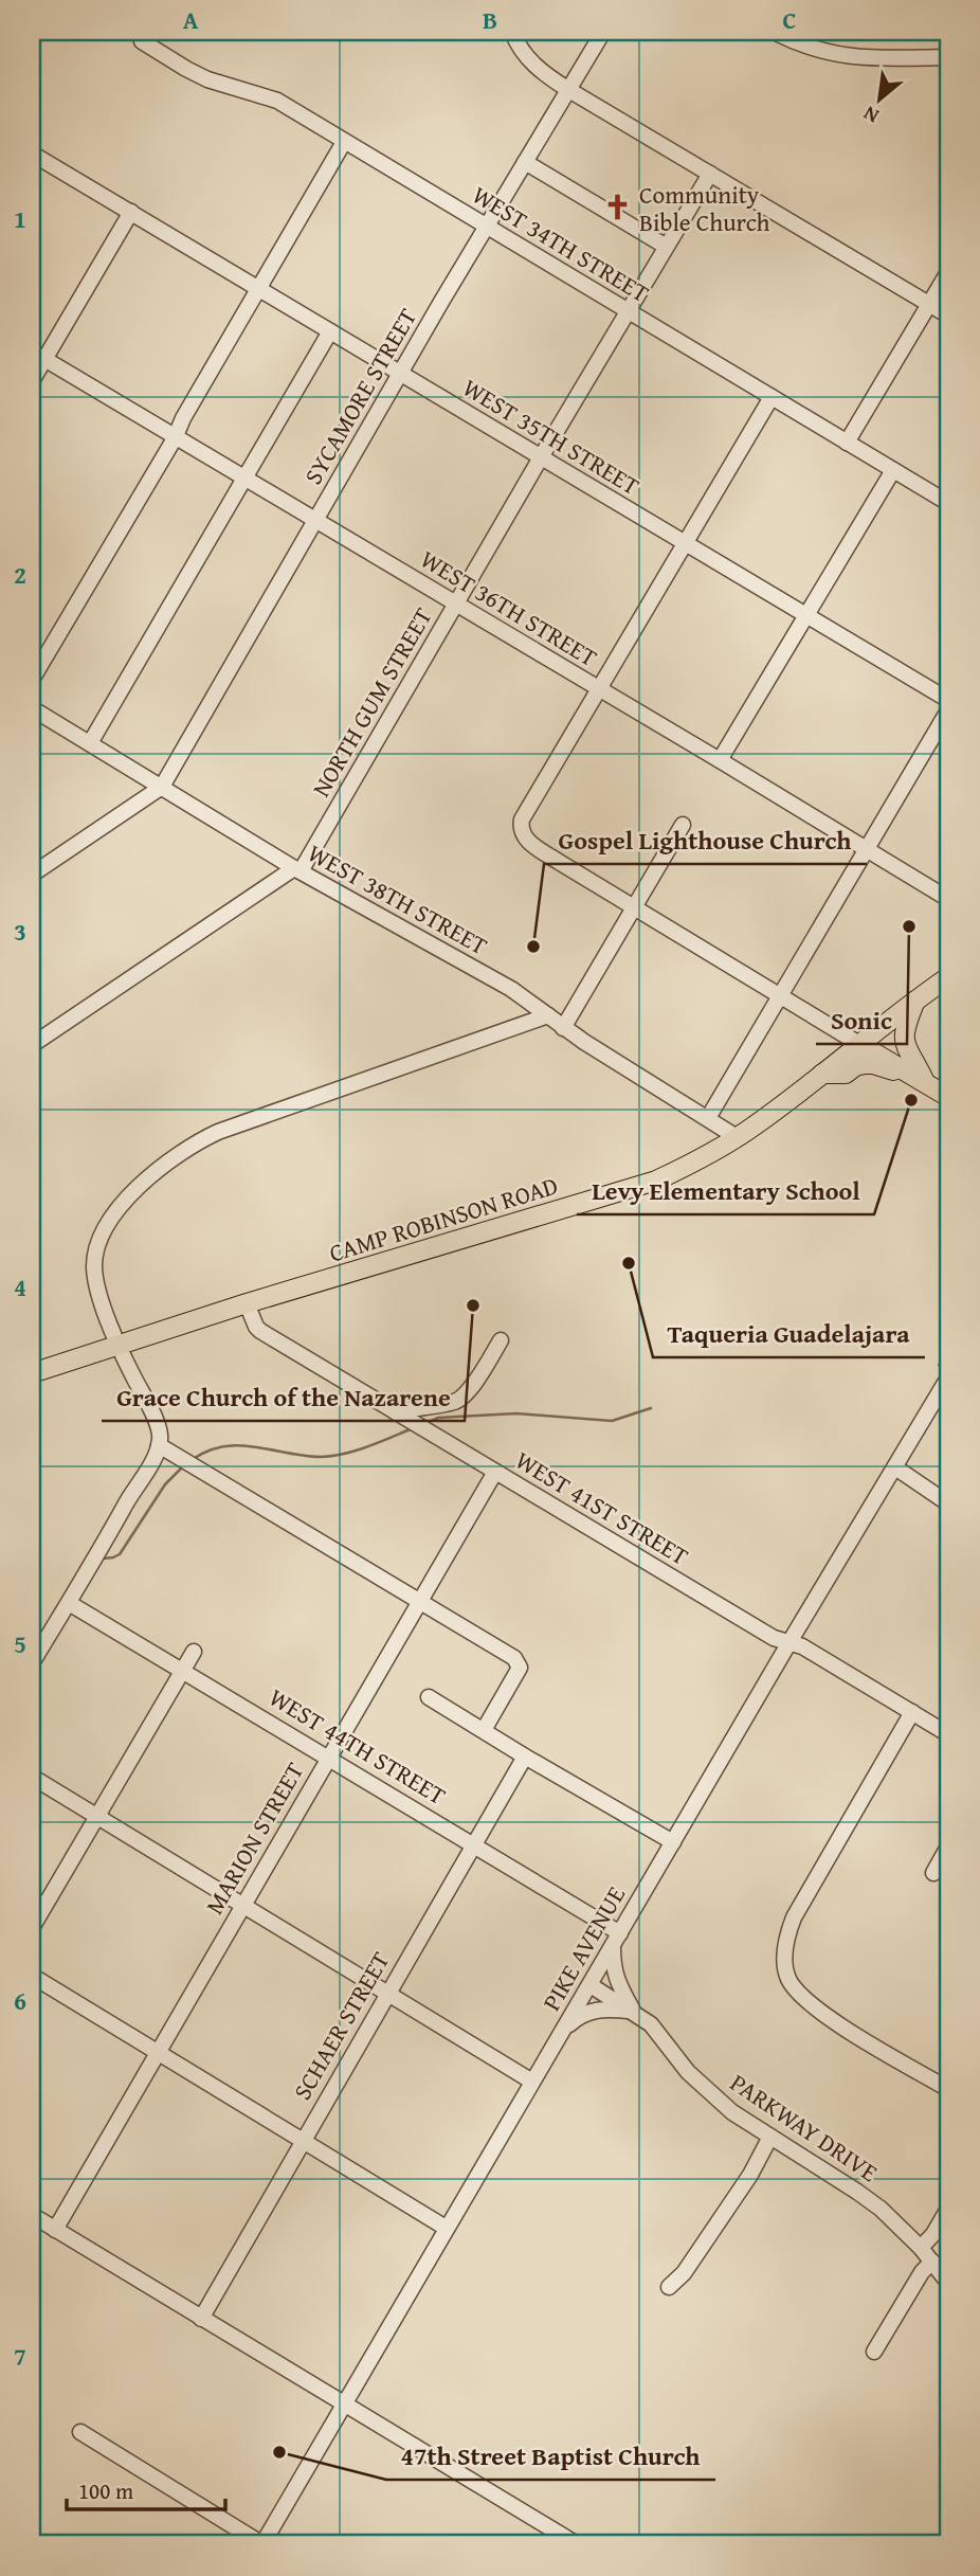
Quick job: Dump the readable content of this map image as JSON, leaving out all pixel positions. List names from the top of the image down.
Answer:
{
  "streets": {
    "main road": ["CAMP ROBINSON ROAD"],
    "street": [
      "WEST 34TH STREET",
      "SYCAMORE STREET",
      "WEST 35TH STREET",
      "WEST 36TH STREET",
      "NORTH GUM STREET",
      "WEST 38TH STREET",
      "WEST 41ST STREET",
      "WEST 44TH STREET",
      "MARION STREET",
      "PIKE AVENUE",
      "SCHAER STREET",
      "PARKWAY DRIVE"
    ]
  },
  "crossings": [
    ["WEST 34TH STREET", "SYCAMORE STREET"],
    ["WEST 34TH STREET", "NORTH GUM STREET"],
    ["SYCAMORE STREET", "WEST 35TH STREET"],
    ["SYCAMORE STREET", "WEST 36TH STREET"],
    ["SYCAMORE STREET", "WEST 38TH STREET"],
    ["WEST 35TH STREET", "NORTH GUM STREET"],
    ["WEST 36TH STREET", "NORTH GUM STREET"],
    ["NORTH GUM STREET", "WEST 38TH STREET"],
    ["WEST 38TH STREET", "CAMP ROBINSON ROAD"],
    ["CAMP ROBINSON ROAD", "WEST 41ST STREET"],
    ["WEST 41ST STREET", "MARION STREET"],
    ["WEST 41ST STREET", "PIKE AVENUE"],
    ["WEST 44TH STREET", "MARION STREET"],
    ["WEST 44TH STREET", "PIKE AVENUE"],
    ["WEST 44TH STREET", "SCHAER STREET"],
    ["PIKE AVENUE", "PARKWAY DRIVE"]
  ],
  "places": {
    "church": ["Community Bible Church"],
    "other": [
      "Sonic",
      "Gospel Lighthouse Church",
      "Levy Elementary School",
      "Taqueria Guadelajara",
      "Grace Church of the Nazarene",
      "47th Street Baptist Church"
    ]
  },
  "scale_bar": "100 m",
  "north": "bottom left",
  "grid": {
    "columns": ["A", "B", "C"],
    "rows": [
      "1",
      "2",
      "3",
      "4",
      "5",
      "6",
      "7"
    ]
  }
}
